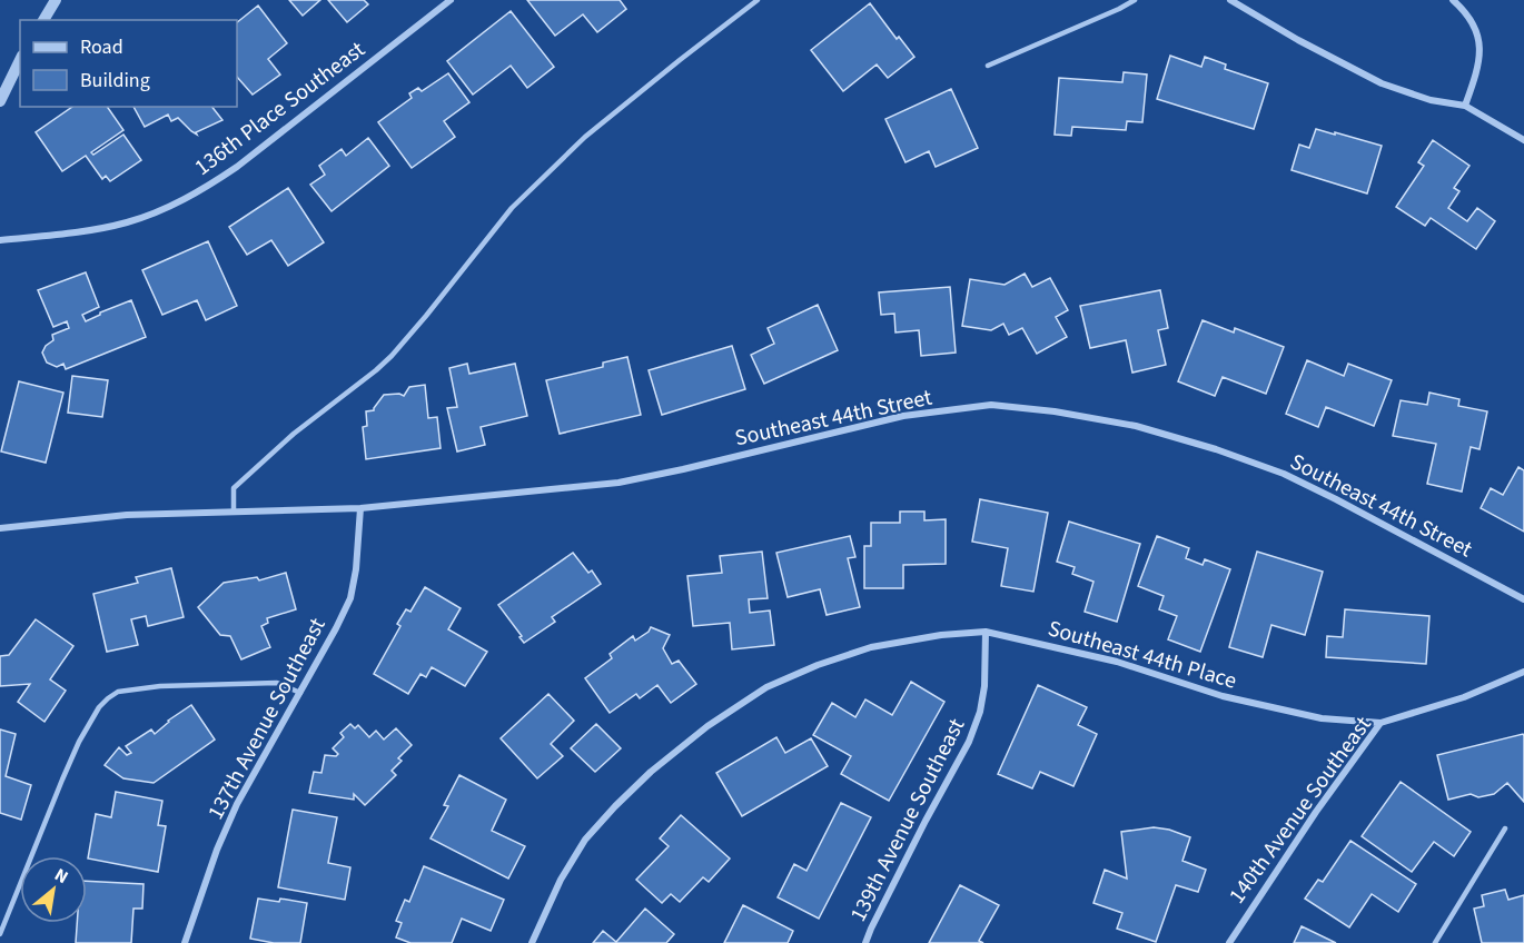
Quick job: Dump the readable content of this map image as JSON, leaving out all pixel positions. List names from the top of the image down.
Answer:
{
  "streets": {
    "street": [
      "136th Place Southeast",
      "Southeast 44th Street",
      "Southeast 44th Place",
      "137th Avenue Southeast",
      "140th Avenue Southeast",
      "139th Avenue Southeast"
    ]
  },
  "crossings": [
    ["Southeast 44th Street", "137th Avenue Southeast"],
    ["Southeast 44th Place", "140th Avenue Southeast"],
    ["Southeast 44th Place", "139th Avenue Southeast"]
  ],
  "legend": ["Road", "Building"],
  "north": "top right"
}
